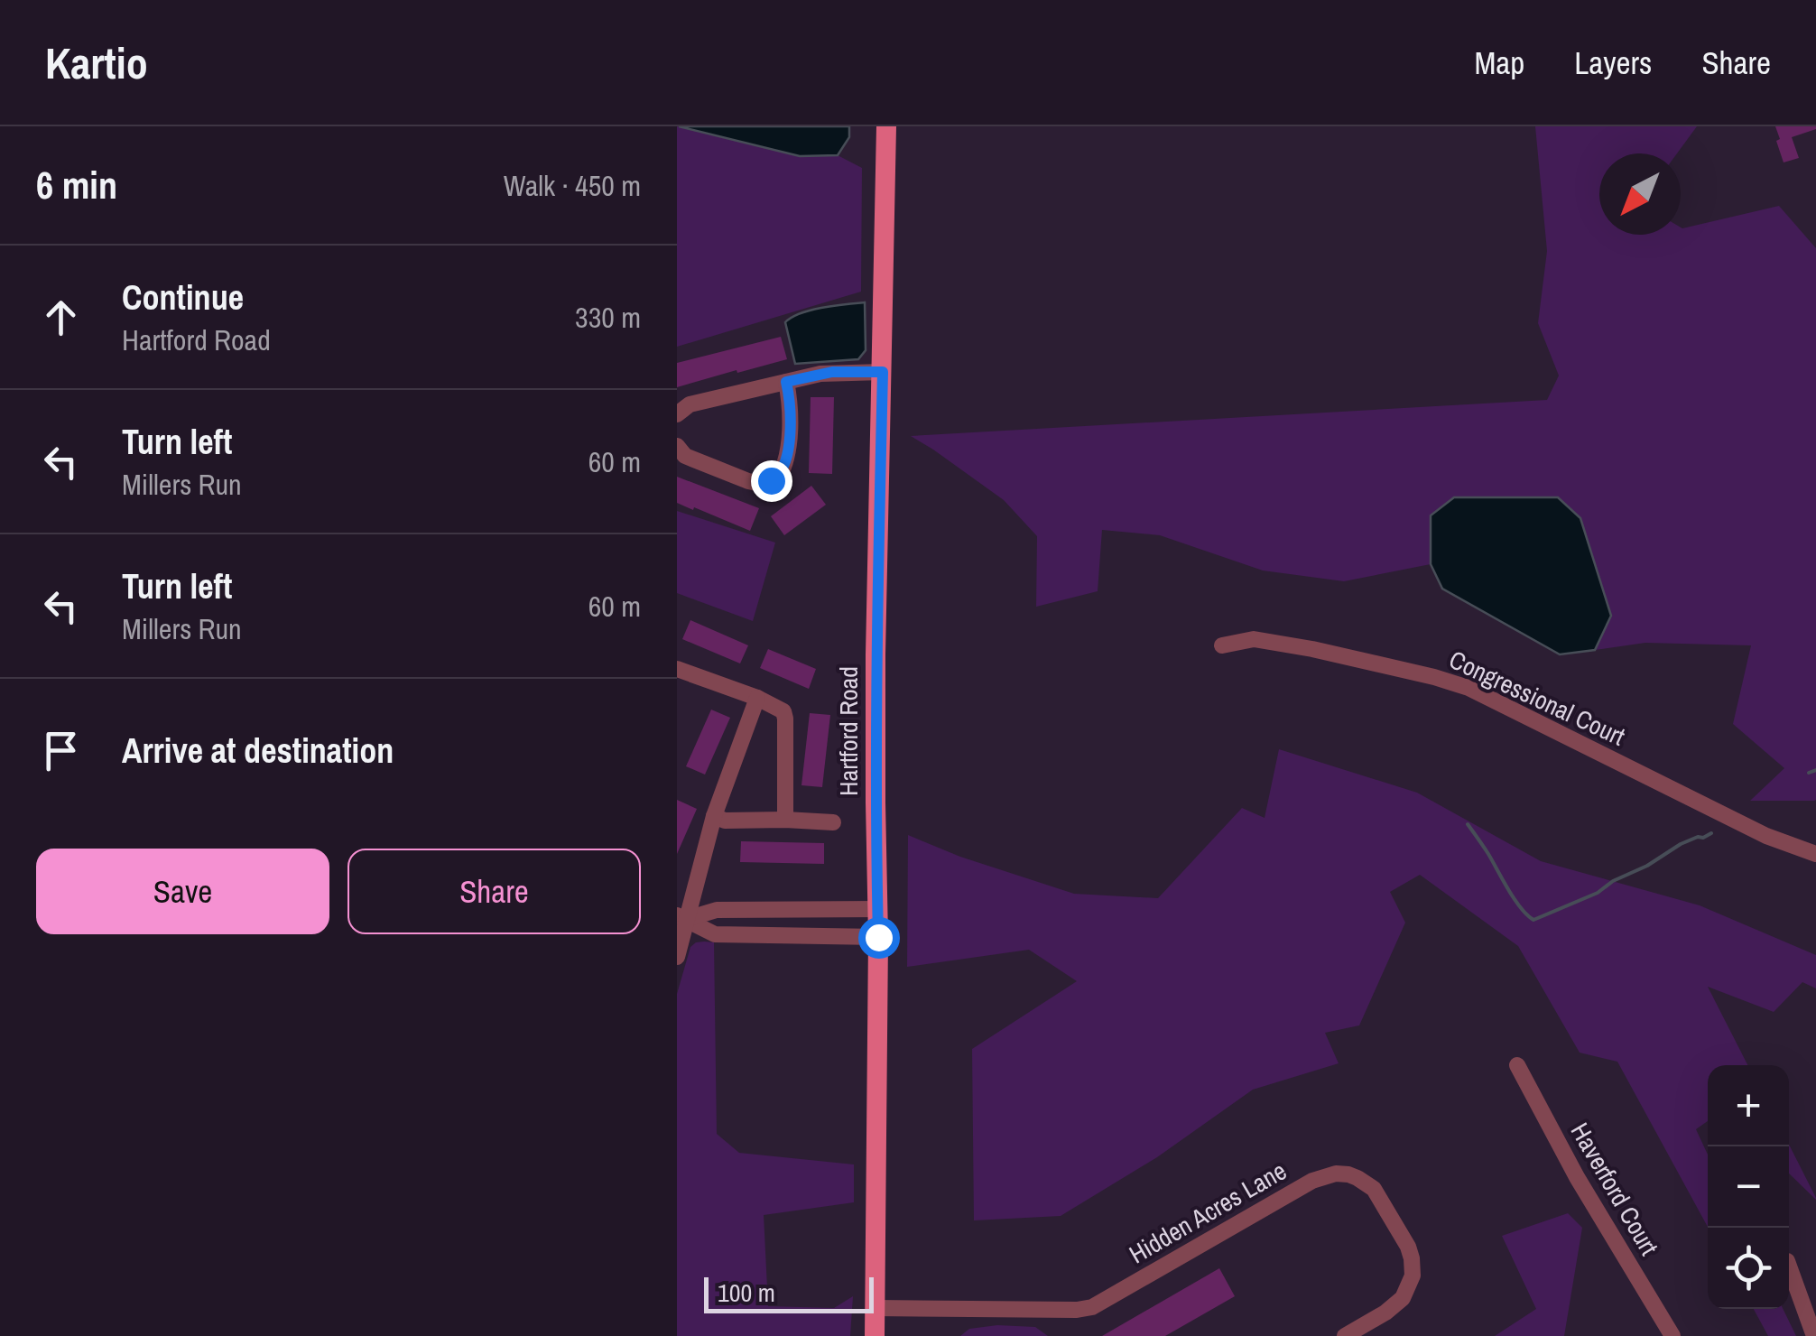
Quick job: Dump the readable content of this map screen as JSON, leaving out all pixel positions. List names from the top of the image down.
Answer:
{
  "streets": {
    "main road": ["Hartford Road"],
    "street": ["Congressional Court", "Haverford Court", "Hidden Acres Lane"]
  },
  "crossings": [
    ["Hartford Road", "Hidden Acres Lane"]
  ],
  "scale_bar": "100 m",
  "north": "bottom left",
  "page": {
    "header": "Kartio",
    "nav": ["Map", "Layers", "Share"],
    "heading": ["6 min", "Walk · 450 m"],
    "list": [
      ["Continue", "Hartford Road", "330 m"],
      ["Turn left", "Millers Run", "60 m"],
      ["Turn left", "Millers Run", "60 m"],
      "Arrive at destination"
    ],
    "buttons": ["Save", "Share"],
    "map_buttons": ["+", "−"],
    "scale": "100 m"
  }
}
